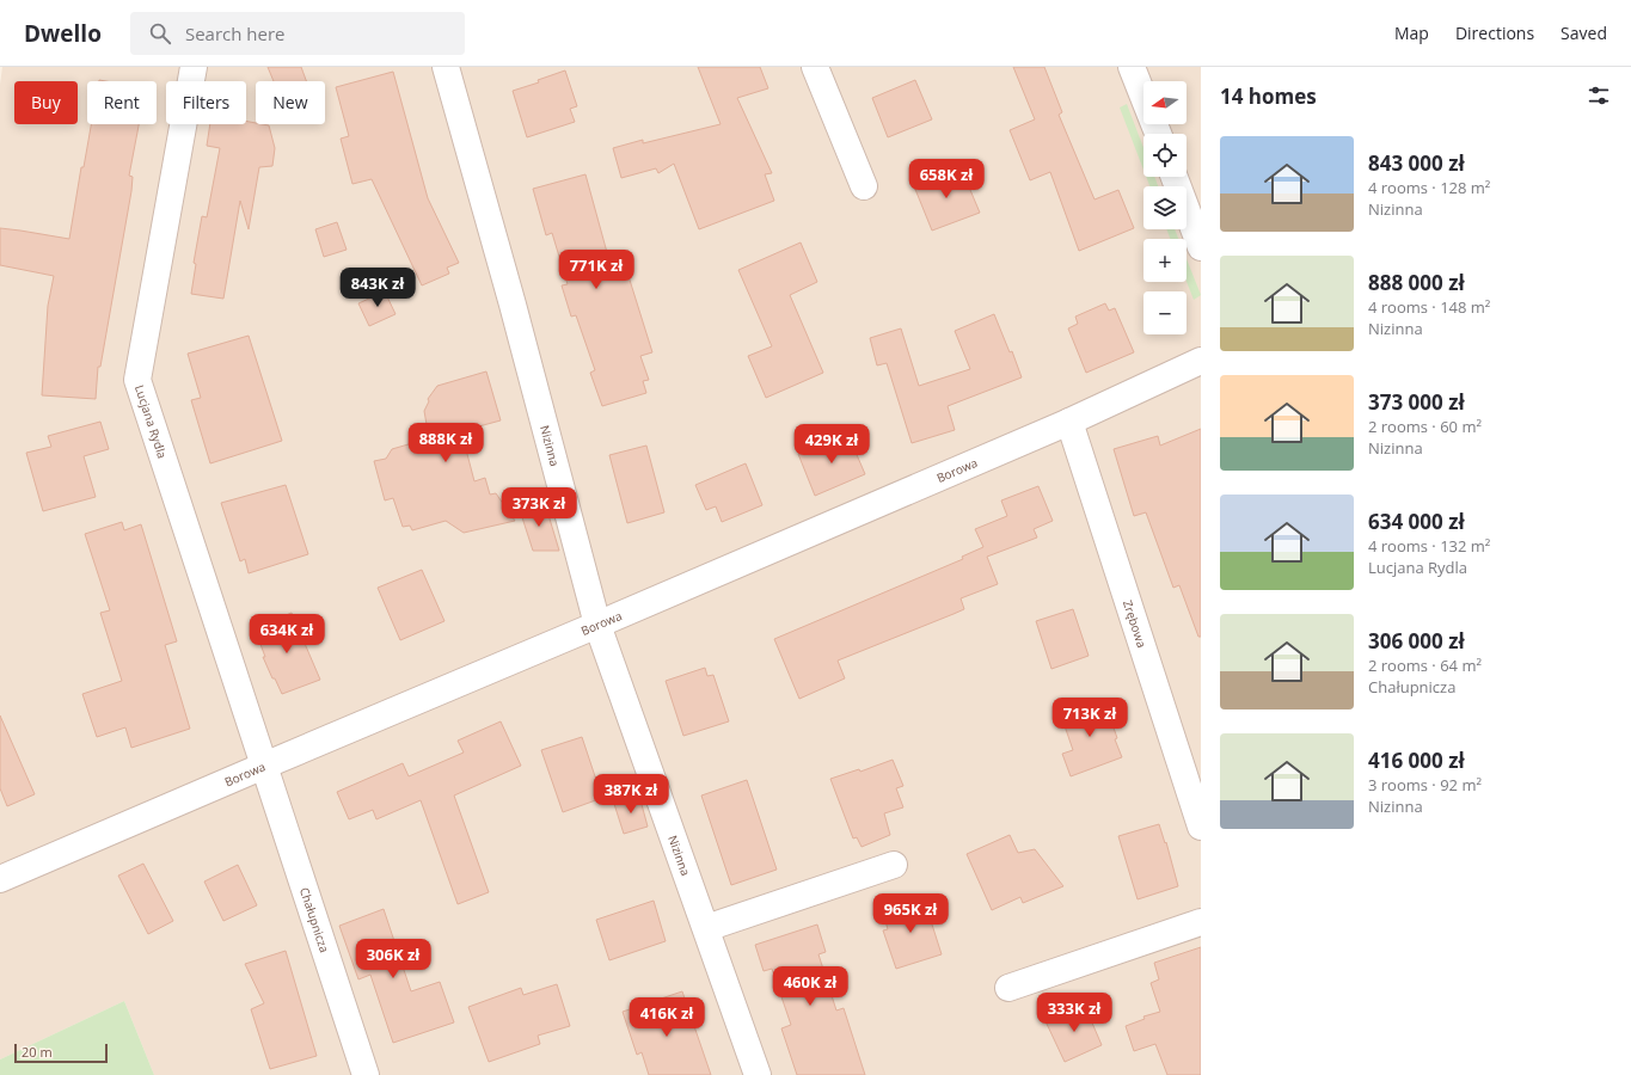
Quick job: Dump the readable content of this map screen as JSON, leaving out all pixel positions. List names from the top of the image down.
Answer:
{
  "streets": {
    "street": [
      "Lucjana Rydla",
      "Nizinna",
      "Borowa",
      "Zrębowa",
      "Chałupnicza"
    ]
  },
  "crossings": [
    ["Lucjana Rydla", "Borowa"],
    ["Lucjana Rydla", "Chałupnicza"],
    ["Nizinna", "Borowa"],
    ["Borowa", "Zrębowa"],
    ["Borowa", "Chałupnicza"]
  ],
  "scale_bar": "20 m",
  "north": "left",
  "page": {
    "header": "Dwello",
    "search": "Search here",
    "nav": ["Map", "Directions", "Saved"],
    "heading": "14 homes",
    "map_buttons": ["+", "−"],
    "chip": [
      "Buy",
      "Rent",
      "Filters",
      "New"
    ],
    "list": [
      {
        "name": "843 000 zł",
        "note": "4 rooms · 128 m² · Nizinna"
      },
      {
        "name": "888 000 zł",
        "note": "4 rooms · 148 m² · Nizinna"
      },
      {
        "name": "373 000 zł",
        "note": "2 rooms · 60 m² · Nizinna"
      },
      {
        "name": "634 000 zł",
        "note": "4 rooms · 132 m² · Lucjana Rydla"
      },
      {
        "name": "306 000 zł",
        "note": "2 rooms · 64 m² · Chałupnicza"
      },
      {
        "name": "416 000 zł",
        "note": "3 rooms · 92 m² · Nizinna"
      }
    ],
    "price": [
      "658K zł",
      "771K zł",
      "843K zł",
      "888K zł",
      "429K zł",
      "373K zł",
      "634K zł",
      "713K zł",
      "387K zł",
      "965K zł",
      "306K zł",
      "460K zł",
      "333K zł",
      "416K zł"
    ],
    "scale": "20 m"
  }
}
